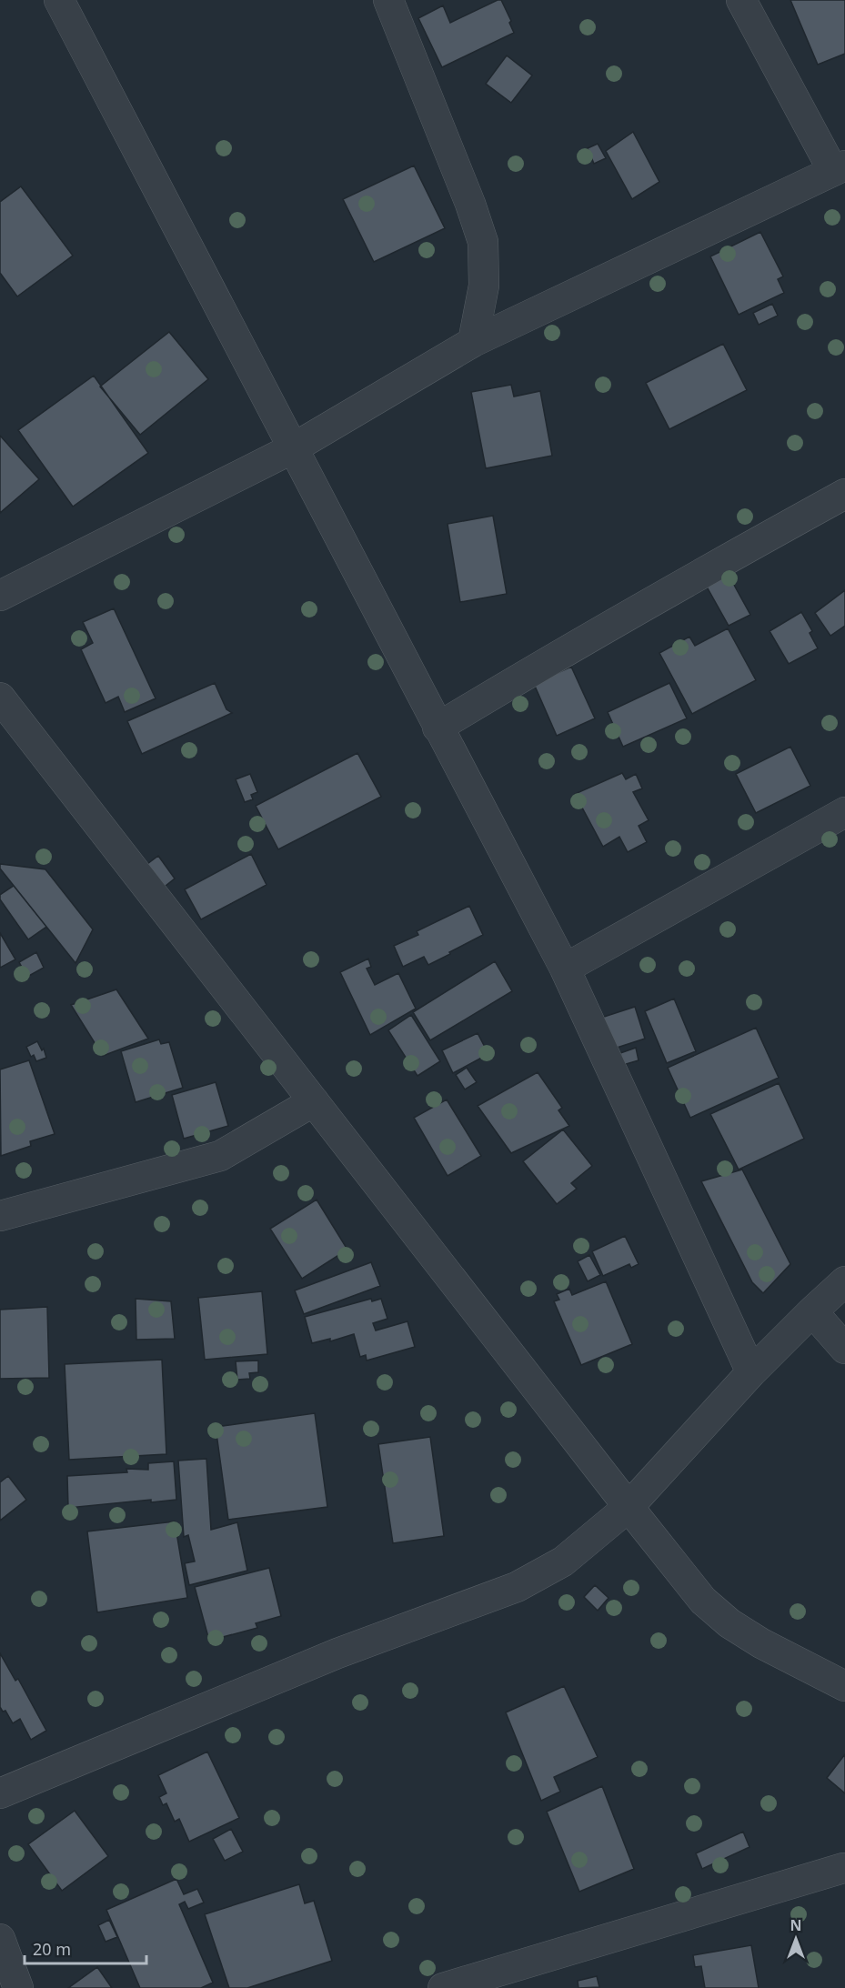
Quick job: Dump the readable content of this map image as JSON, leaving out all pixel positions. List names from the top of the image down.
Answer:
{
  "scale_bar": "20 m",
  "north": "top"
}
